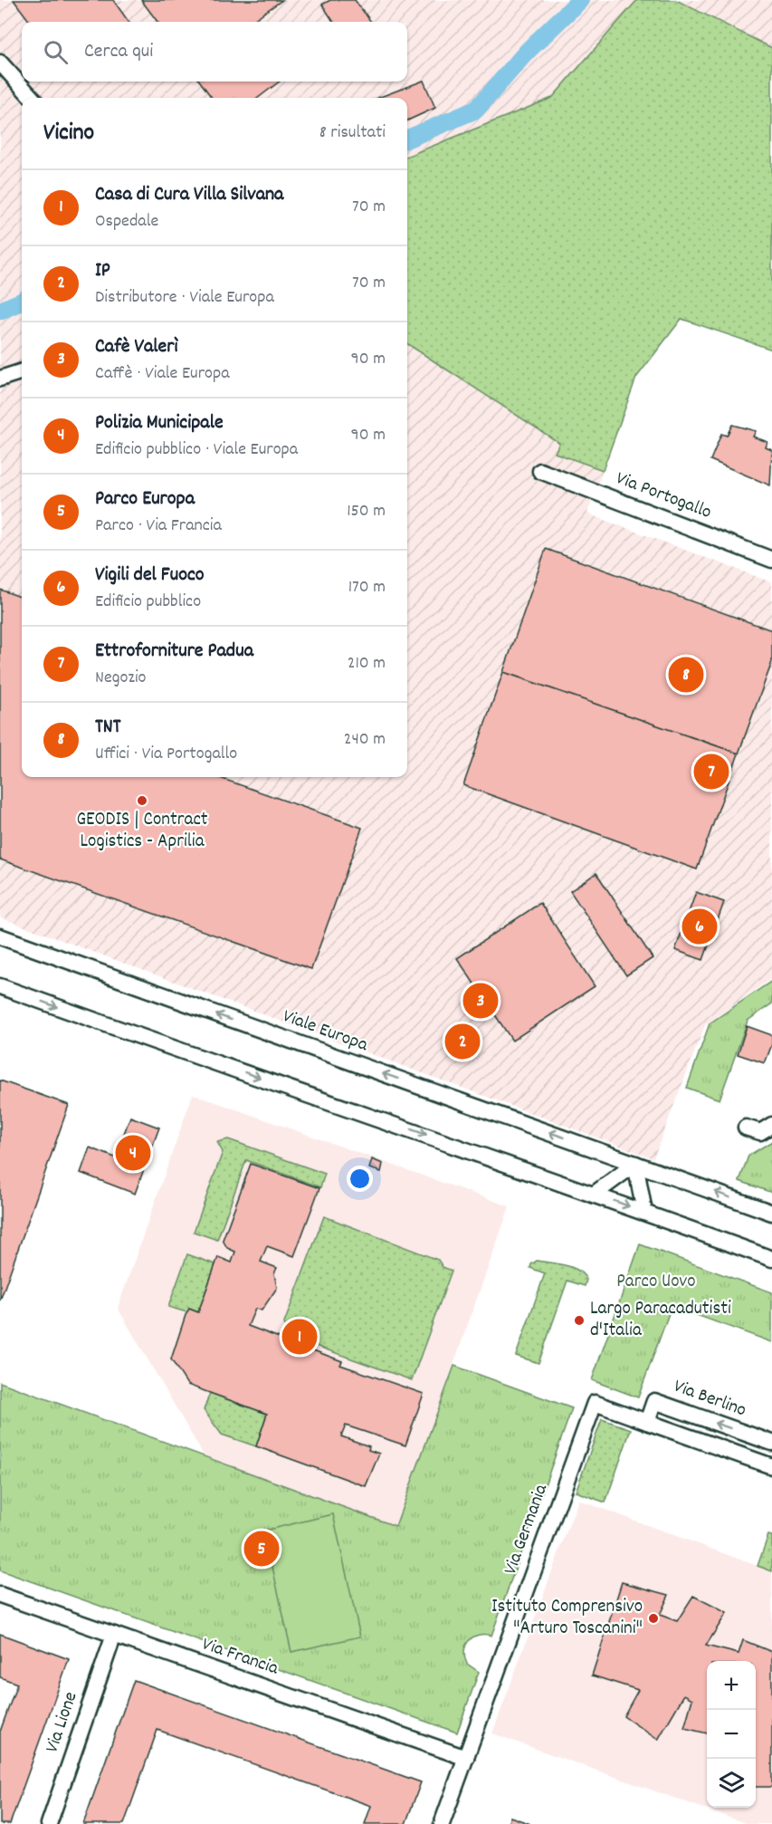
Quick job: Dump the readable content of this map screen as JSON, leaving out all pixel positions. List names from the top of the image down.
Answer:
{
  "streets": {
    "street": [
      "Via Portogallo",
      "Viale Europa",
      "Via Berlino",
      "Via Germania",
      "Via Francia",
      "Via Lione"
    ]
  },
  "crossings": [
    ["Via Berlino", "Via Germania"],
    ["Via Germania", "Via Francia"],
    ["Via Francia", "Via Lione"]
  ],
  "one_way": ["Via Berlino"],
  "parks": ["Parco Uovo"],
  "places": ["GEODIS | Contract Logistics - Aprilia", "Largo Paracadutisti d'Italia", "Istituto Comprensivo \"Arturo Toscanini\""],
  "page": {
    "search": "Cerca qui",
    "heading": ["Vicino", "8 risultati"],
    "list": [
      {
        "mark": "1",
        "name": "Casa di Cura Villa Silvana",
        "note": "Ospedale",
        "value": "70 m"
      },
      {
        "mark": "2",
        "name": "IP",
        "note": "Distributore · Viale Europa",
        "value": "70 m"
      },
      {
        "mark": "3",
        "name": "Cafè Valerì",
        "note": "Caffè · Viale Europa",
        "value": "90 m"
      },
      {
        "mark": "4",
        "name": "Polizia Municipale",
        "note": "Edificio pubblico · Viale Europa",
        "value": "90 m"
      },
      {
        "mark": "5",
        "name": "Parco Europa",
        "note": "Parco · Via Francia",
        "value": "150 m"
      },
      {
        "mark": "6",
        "name": "Vigili del Fuoco",
        "note": "Edificio pubblico",
        "value": "170 m"
      },
      {
        "mark": "7",
        "name": "Ettroforniture Padua",
        "note": "Negozio",
        "value": "210 m"
      },
      {
        "mark": "8",
        "name": "TNT",
        "note": "Uffici · Via Portogallo",
        "value": "240 m"
      }
    ],
    "pins": [
      "8",
      "7",
      "6",
      "3",
      "2",
      "4",
      "1",
      "5"
    ],
    "map_buttons": ["+", "−"]
  }
}
